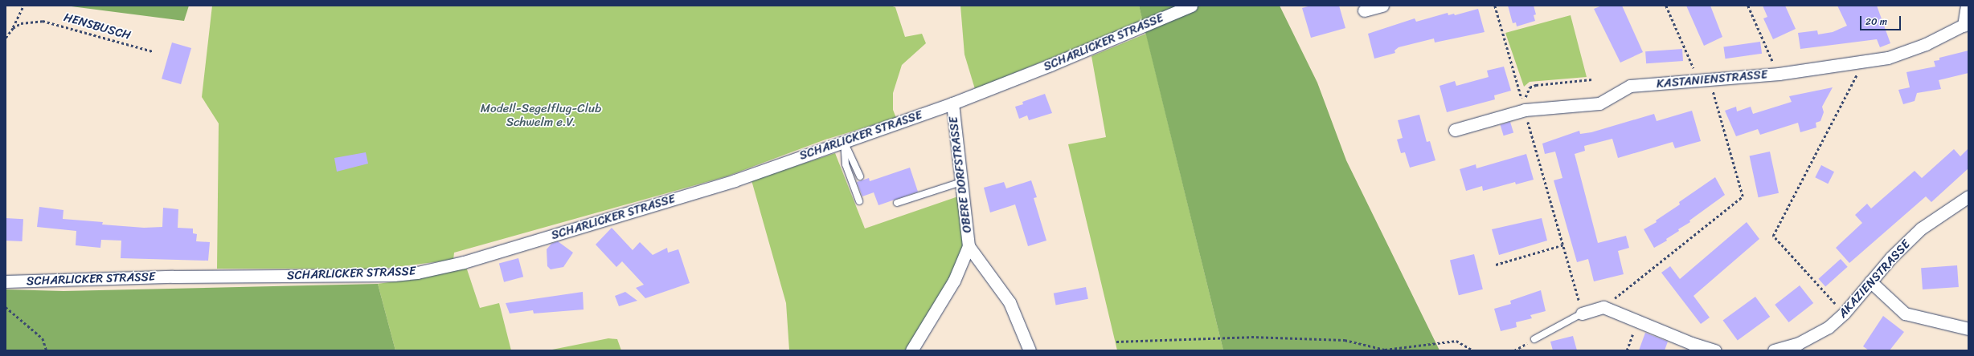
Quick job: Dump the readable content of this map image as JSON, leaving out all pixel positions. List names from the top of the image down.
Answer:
{
  "streets": {
    "street": [
      "SCHARLICKER STRASSE",
      "KASTANIENSTRASSE",
      "OBERE DORFSTRASSE",
      "AKAZIENSTRASSE"
    ],
    "path": ["HENSBUSCH"]
  },
  "crossings": [
    ["SCHARLICKER STRASSE", "OBERE DORFSTRASSE"]
  ],
  "parks": ["Modell-Segelflug-Club Schwelm e.V."],
  "scale_bar": "20 m"
}
